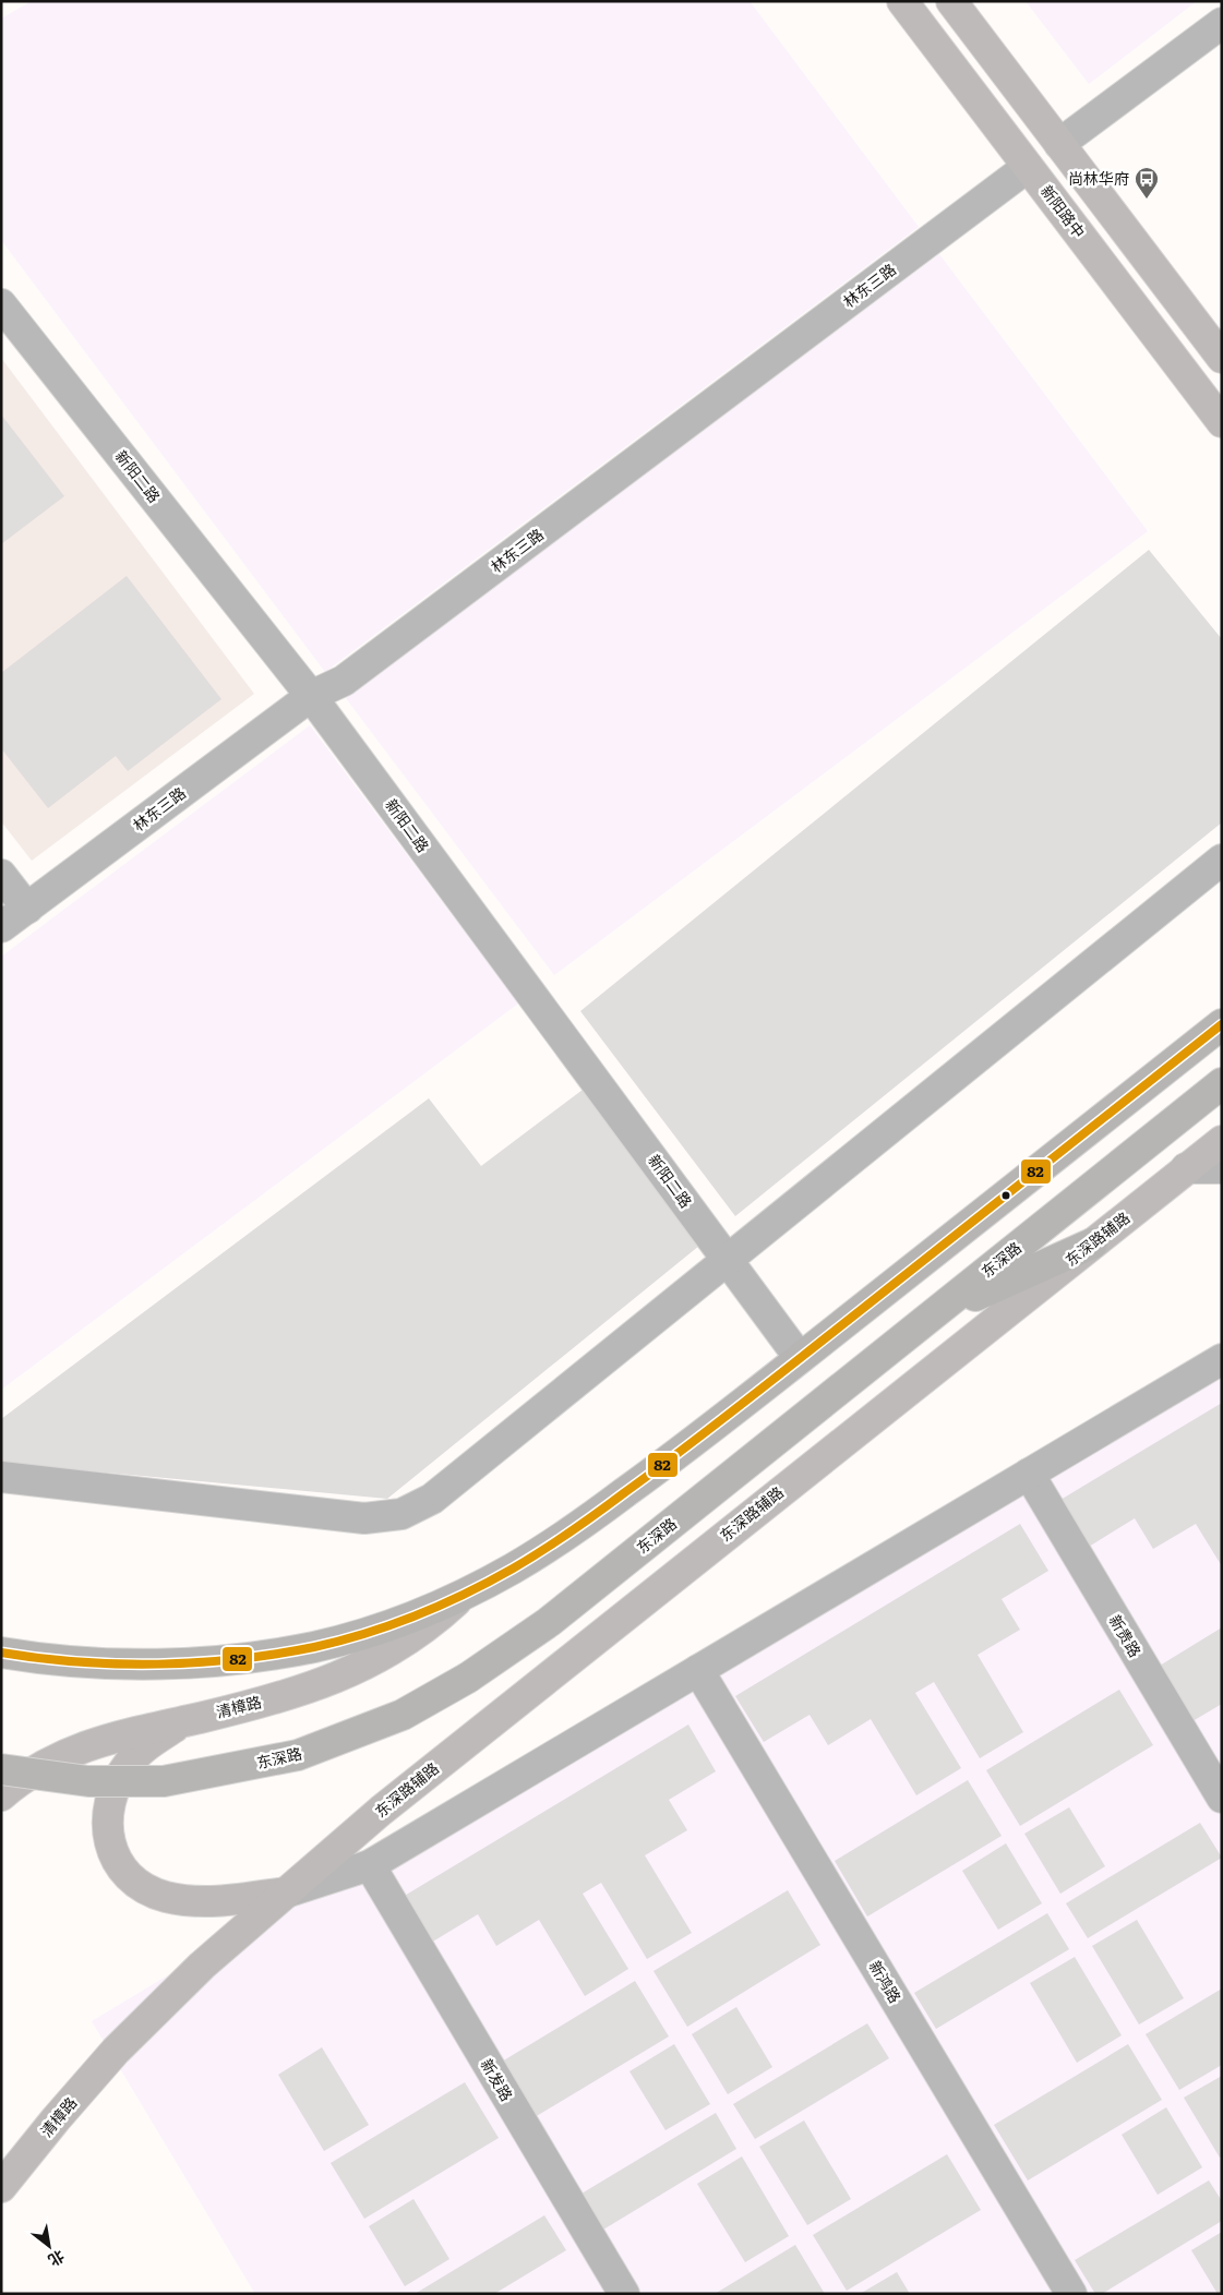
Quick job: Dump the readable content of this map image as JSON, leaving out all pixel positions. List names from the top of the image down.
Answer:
{
  "streets": {
    "highway": ["东深路"],
    "main road": ["新阳路中", "东深路辅路", "清樟路"],
    "street": [
      "林东三路",
      "新阳二路",
      "新贵路",
      "新鸿路",
      "新发路"
    ]
  },
  "crossings": [
    ["新阳路中", "林东三路"],
    ["林东三路", "新阳二路"],
    ["东深路辅路", "清樟路"]
  ],
  "places": {
    "bus stop": ["尚林华府"]
  },
  "lines": ["transit line 82"],
  "north": "bottom right"
}
